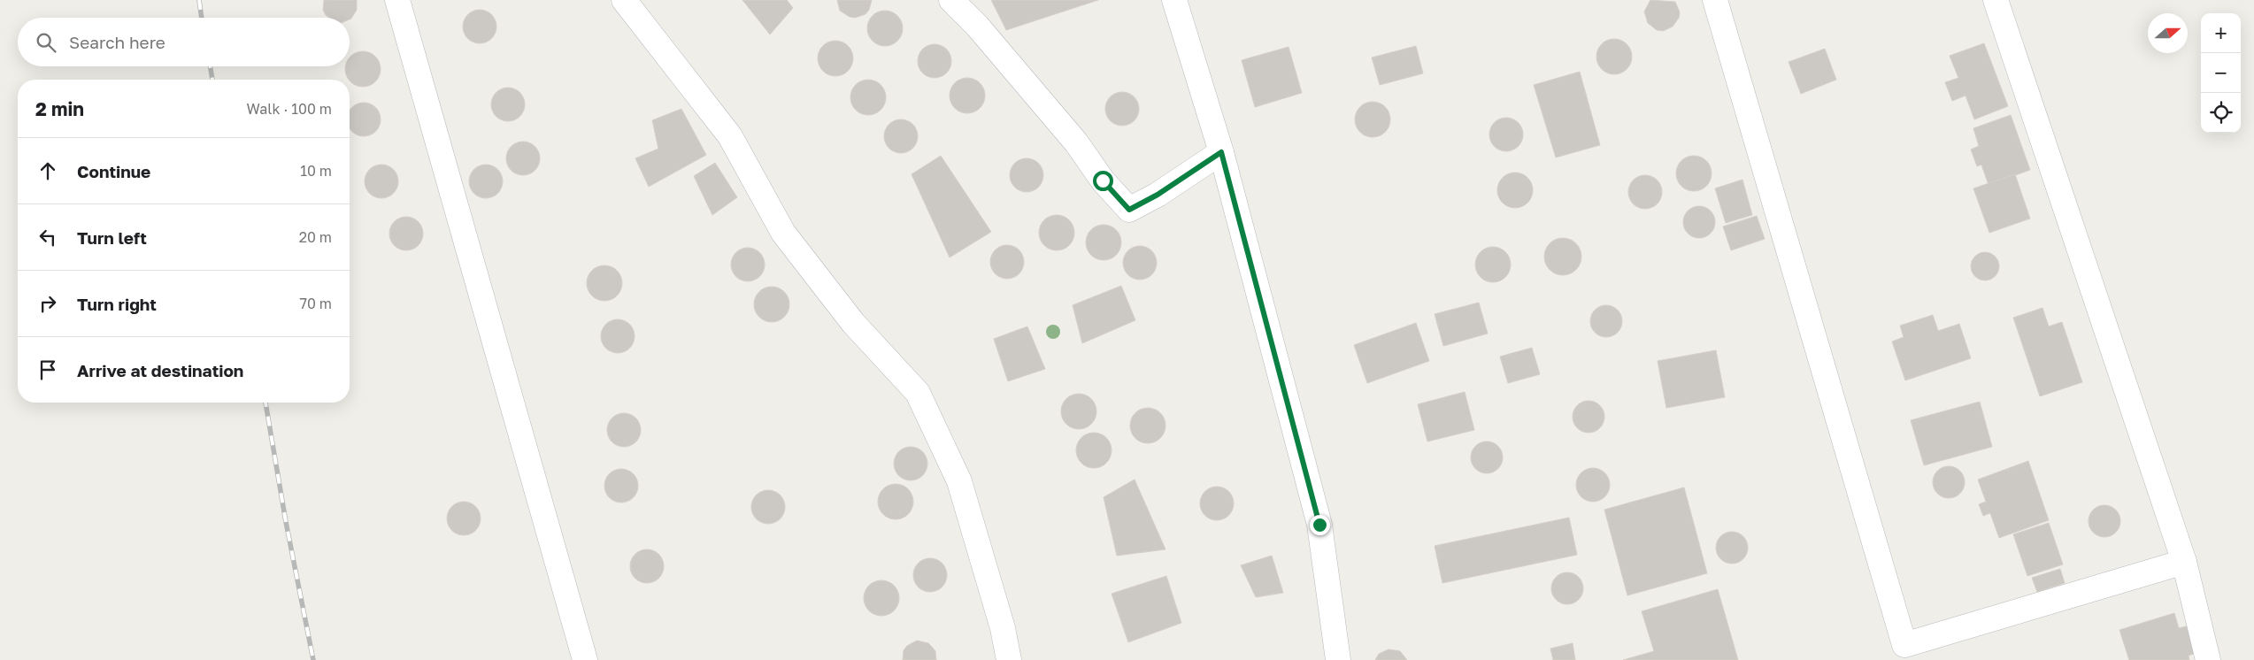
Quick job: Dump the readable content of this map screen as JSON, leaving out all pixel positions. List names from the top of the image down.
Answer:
{
  "north": "right",
  "page": {
    "map_buttons": ["+", "−"],
    "search": "Search here",
    "heading": ["2 min", "Walk · 100 m"],
    "list": [
      ["Continue", "10 m"],
      ["Turn left", "20 m"],
      ["Turn right", "70 m"],
      "Arrive at destination"
    ]
  }
}
